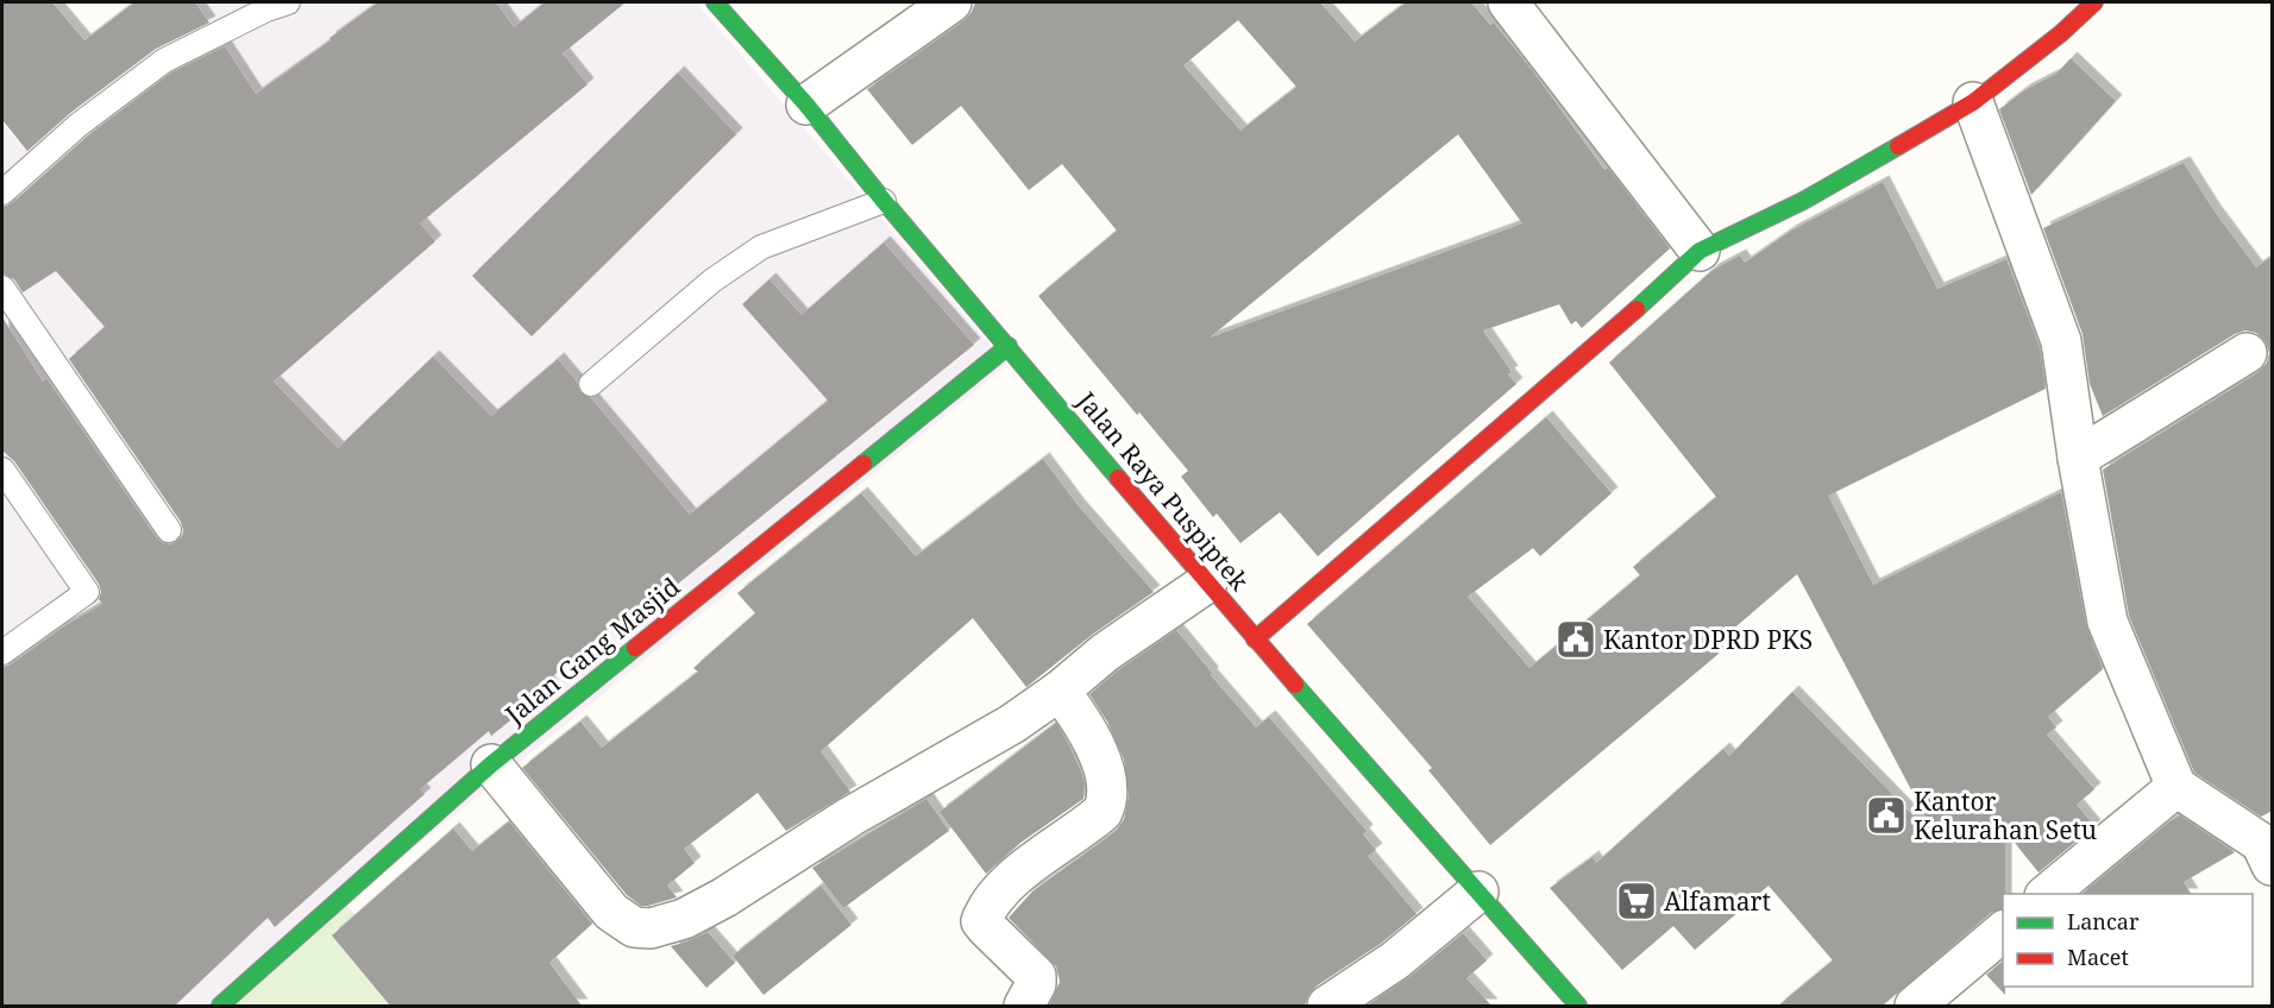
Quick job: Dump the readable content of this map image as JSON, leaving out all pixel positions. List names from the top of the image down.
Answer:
{
  "streets": {
    "street": ["Jalan Raya Puspiptek", "Jalan Gang Masjid"]
  },
  "crossings": [
    ["Jalan Raya Puspiptek", "Jalan Gang Masjid"]
  ],
  "places": {
    "public building": ["Kantor DPRD PKS", "Kantor Kelurahan Setu"],
    "supermarket": ["Alfamart"]
  },
  "legend": ["Lancar", "Macet"]
}
